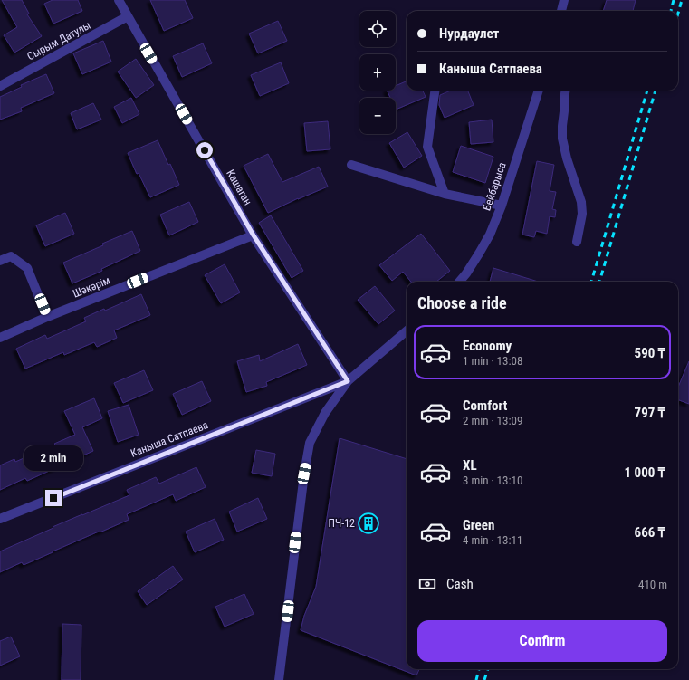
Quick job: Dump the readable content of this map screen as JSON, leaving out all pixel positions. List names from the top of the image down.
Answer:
{
  "streets": {
    "street": [
      "Сырым Датулы",
      "Бейбарыса",
      "Кашаган",
      "Шәкәрім",
      "Каныша Сатпаева"
    ]
  },
  "crossings": [
    ["Сырым Датулы", "Кашаган"],
    ["Кашаган", "Шәкәрім"],
    ["Кашаган", "Каныша Сатпаева"]
  ],
  "places": {
    "building": ["ПЧ-12"]
  },
  "page": {
    "map_buttons": ["+", "−"],
    "banner": ["Нурдаулет", "Каныша Сатпаева"],
    "heading": "Choose a ride",
    "list": [
      {
        "name": "Economy",
        "note": "1 min · 13:08",
        "value": "590 ₸"
      },
      {
        "name": "Comfort",
        "note": "2 min · 13:09",
        "value": "797 ₸"
      },
      {
        "name": "XL",
        "note": "3 min · 13:10",
        "value": "1 000 ₸"
      },
      {
        "name": "Green",
        "note": "4 min · 13:11",
        "value": "666 ₸"
      }
    ],
    "bubble": "2 min",
    "pay": ["Cash", "410 m"],
    "buttons": "Confirm"
  }
}
